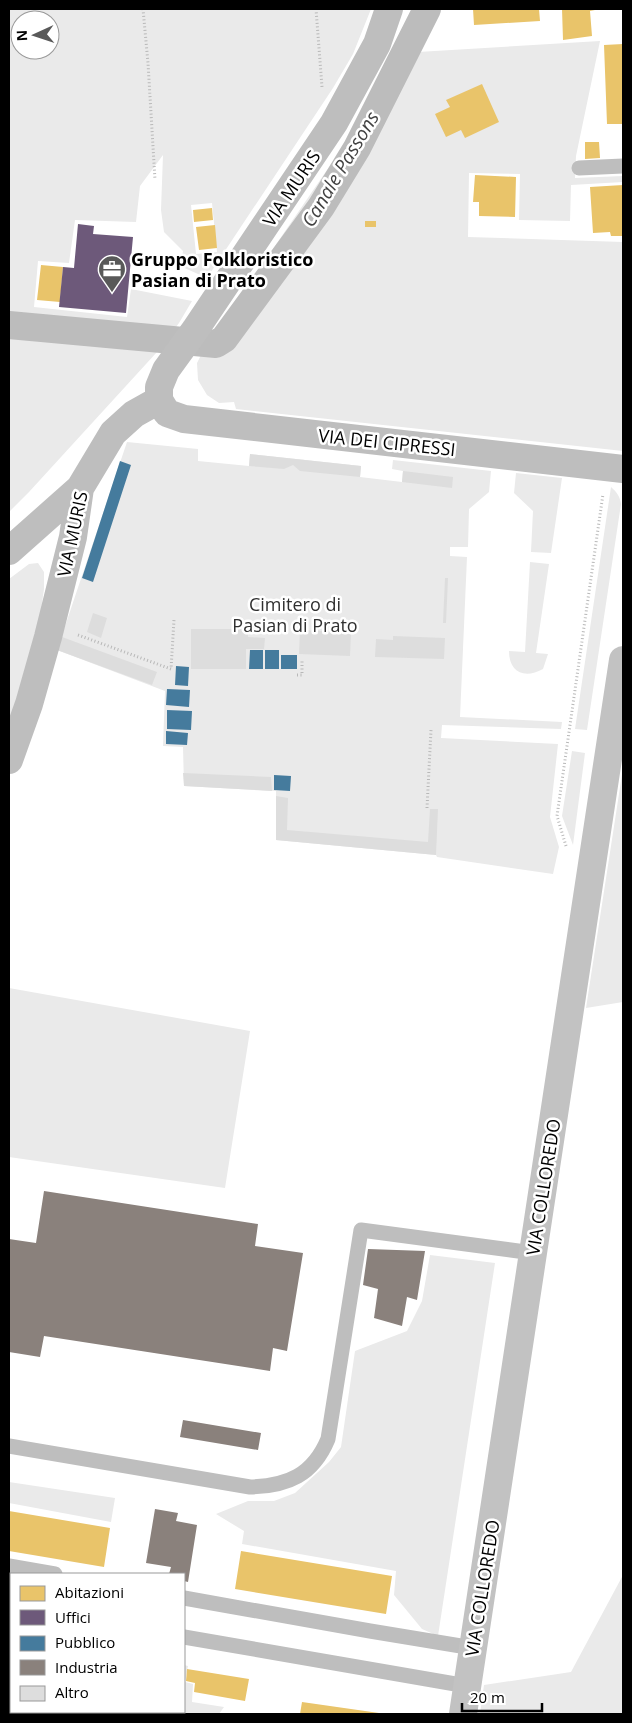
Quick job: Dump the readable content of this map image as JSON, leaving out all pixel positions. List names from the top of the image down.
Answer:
{
  "streets": {
    "main road": ["VIA COLLOREDO"],
    "street": ["VIA MURIS", "VIA DEI CIPRESSI"]
  },
  "crossings": [
    ["VIA MURIS", "VIA DEI CIPRESSI"]
  ],
  "water": ["Canale Passons"],
  "parks": ["Cimitero di Pasian di Prato"],
  "places": {
    "office": ["Gruppo Folkloristico Pasian di Prato"]
  },
  "legend": [
    "Abitazioni",
    "Uffici",
    "Pubblico",
    "Industria",
    "Altro"
  ],
  "scale_bar": "20 m",
  "north": "left"
}
